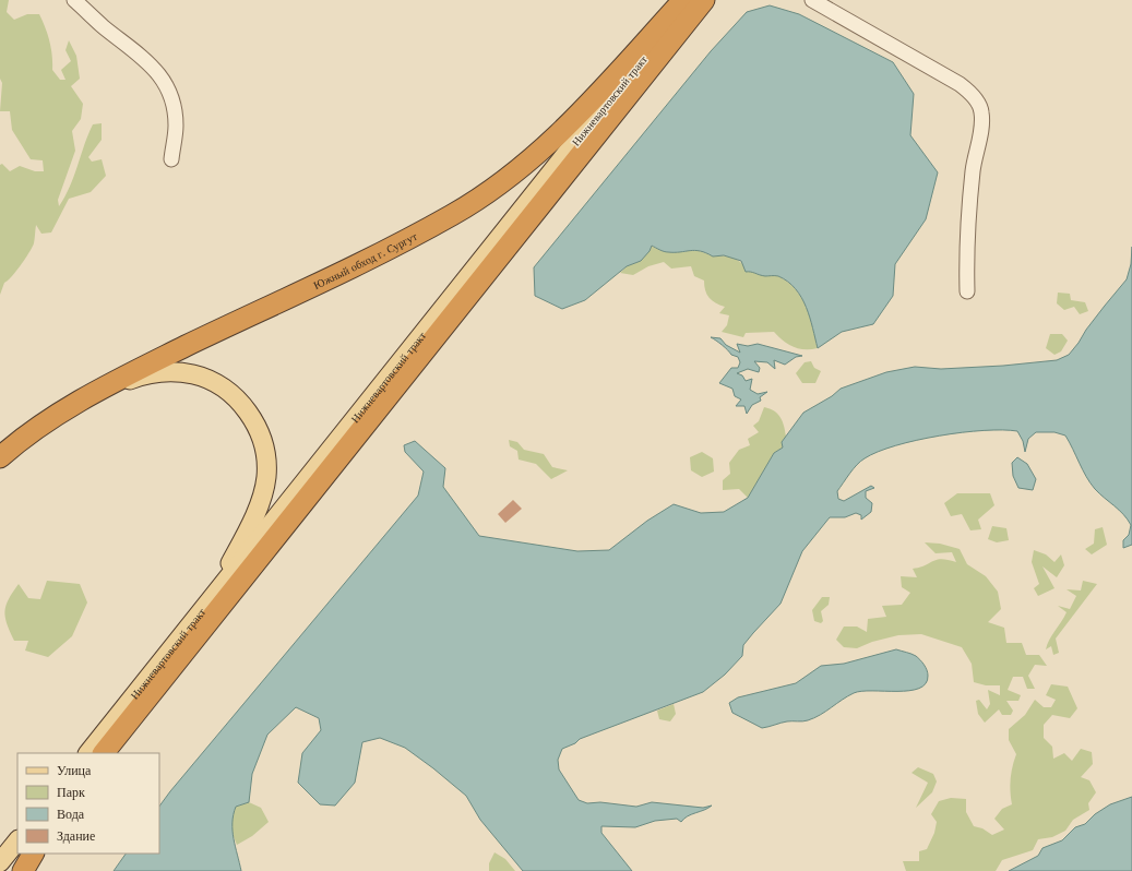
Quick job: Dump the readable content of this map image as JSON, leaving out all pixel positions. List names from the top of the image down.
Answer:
{
  "streets": {
    "highway": ["Нижневартовский тракт", "Южный обход г. Сургут"]
  },
  "legend": [
    "Улица",
    "Парк",
    "Вода",
    "Здание"
  ]
}
